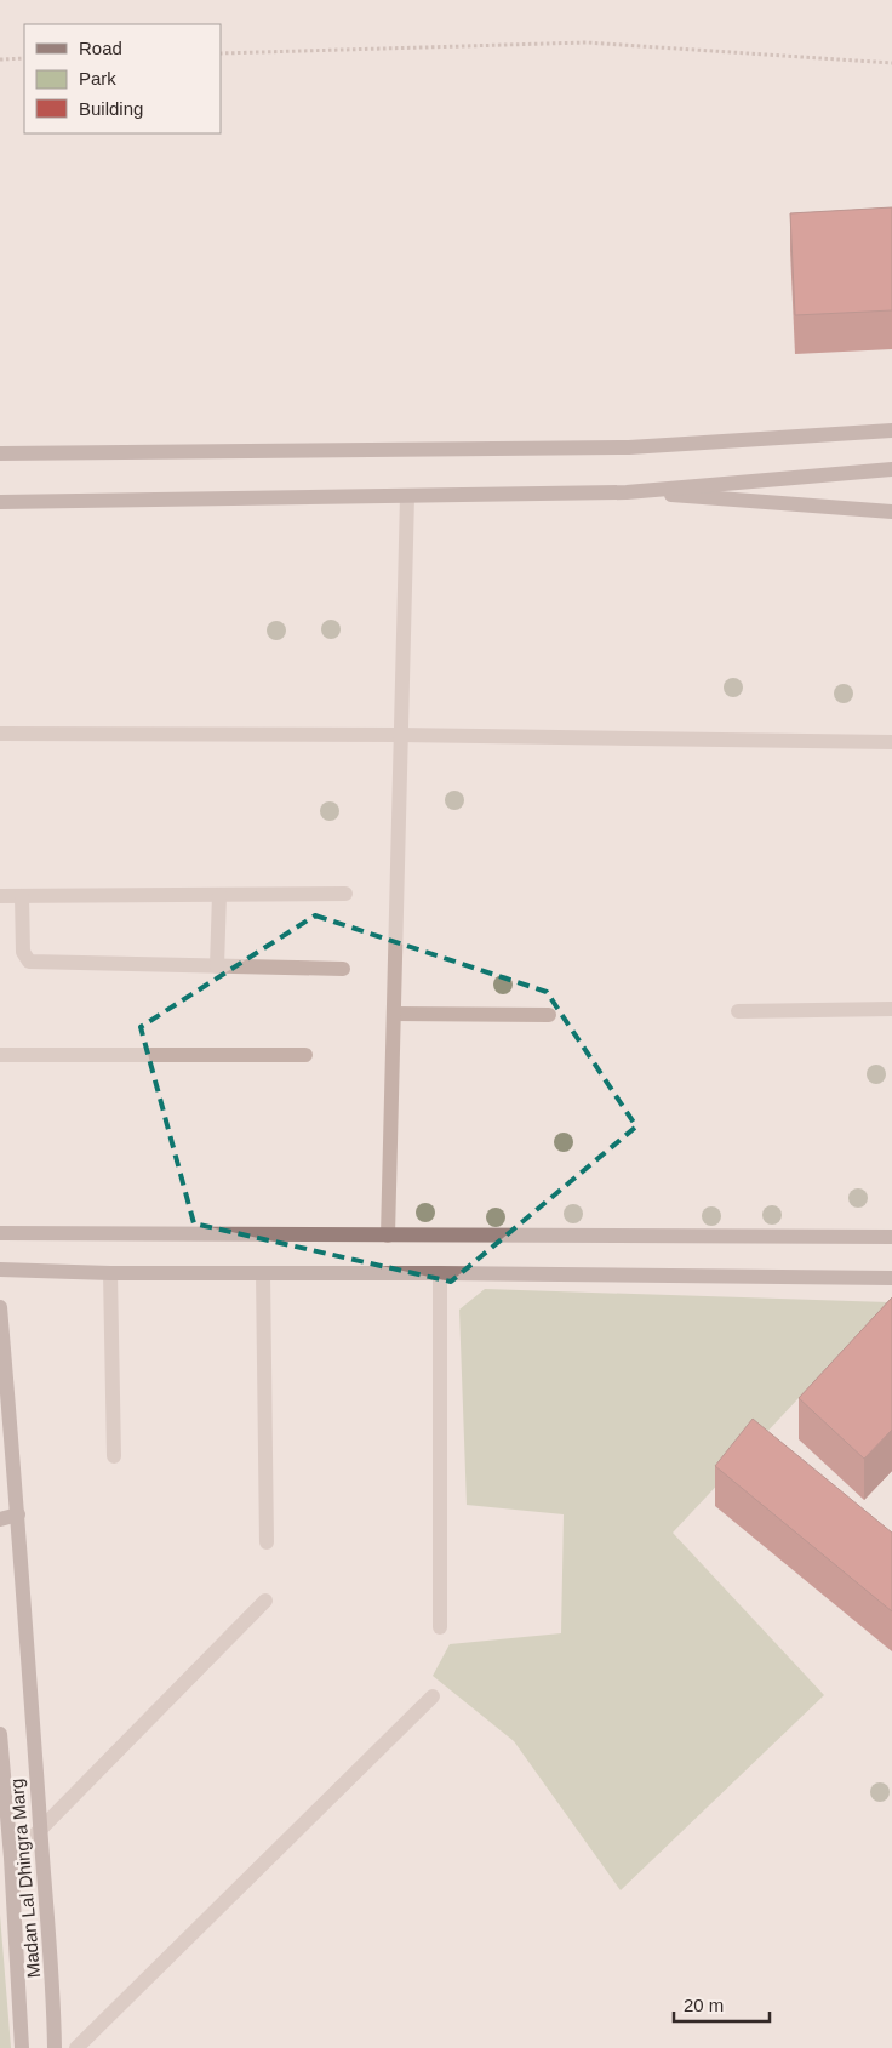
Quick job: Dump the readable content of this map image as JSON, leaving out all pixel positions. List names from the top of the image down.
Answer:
{
  "streets": {
    "street": ["Madan Lal Dhingra Marg"]
  },
  "legend": ["Road", "Park", "Building"],
  "scale_bar": "20 m"
}
